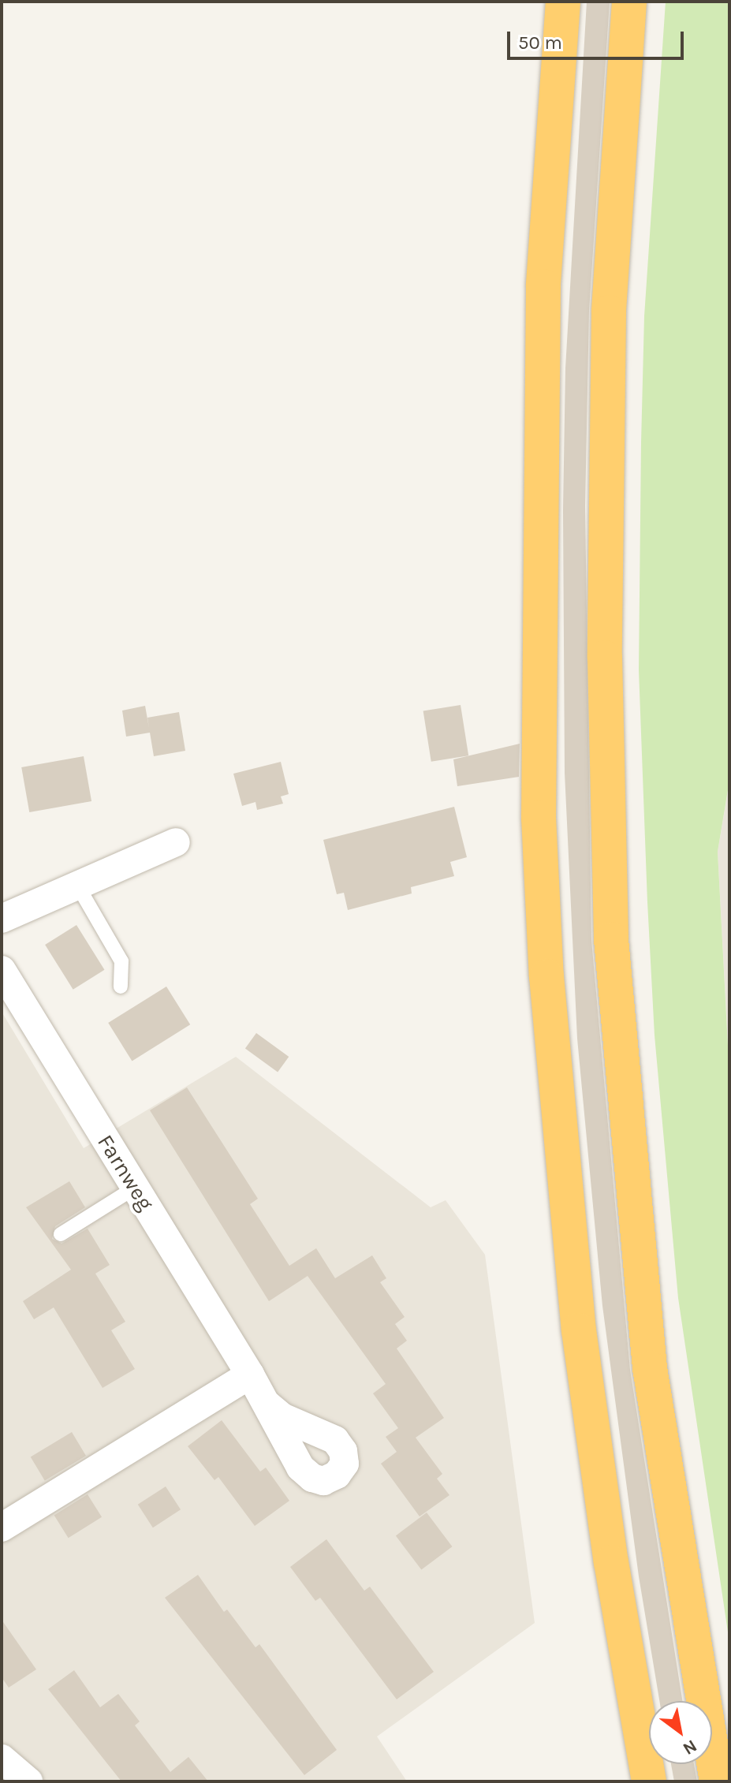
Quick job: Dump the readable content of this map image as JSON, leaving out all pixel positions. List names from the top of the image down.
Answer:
{
  "streets": {
    "street": ["Farnweg"]
  },
  "scale_bar": "50 m",
  "north": "bottom right"
}
